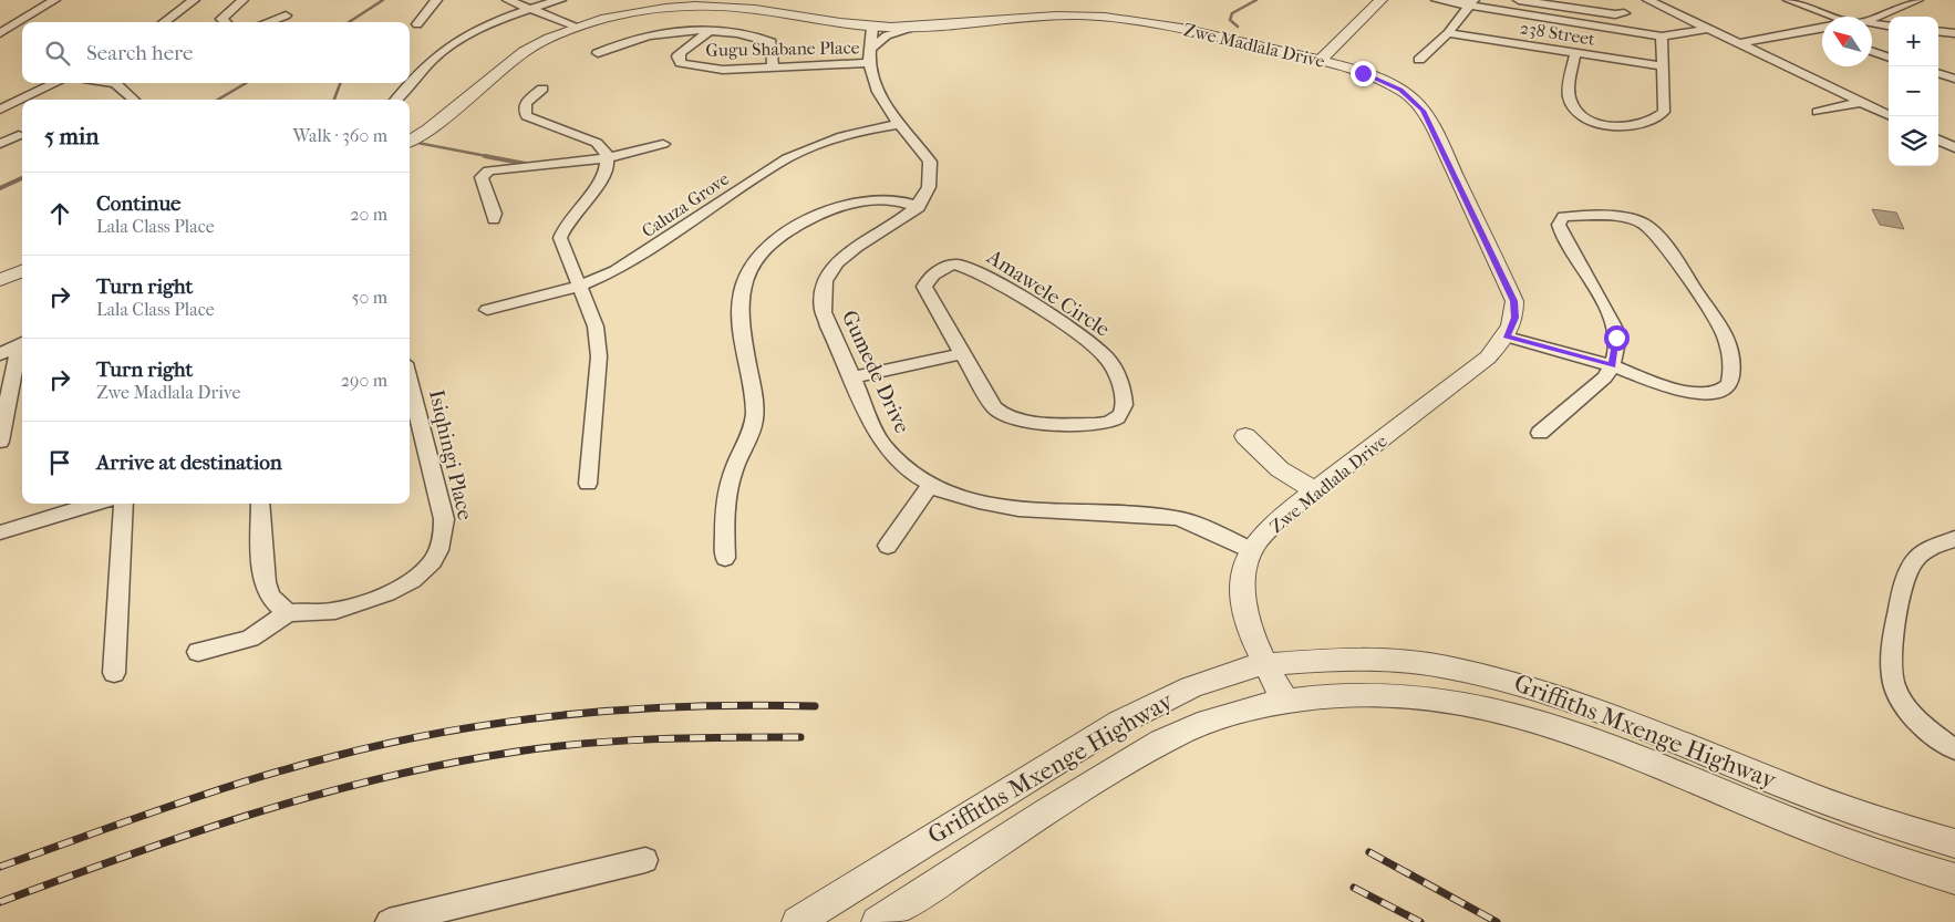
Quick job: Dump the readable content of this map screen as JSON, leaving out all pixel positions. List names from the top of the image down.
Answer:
{
  "streets": {
    "street": [
      "238 Street",
      "Zwe Madlala Drive",
      "Gugu Shabane Place",
      "Caluza Grove",
      "Amawele Circle",
      "Gumede Drive",
      "Isiqhingi Place",
      "Griffiths Mxenge Highway"
    ]
  },
  "crossings": [
    ["Zwe Madlala Drive", "Gumede Drive"],
    ["Zwe Madlala Drive", "Griffiths Mxenge Highway"]
  ],
  "north": "top left",
  "page": {
    "map_buttons": ["+", "−"],
    "search": "Search here",
    "heading": ["5 min", "Walk · 360 m"],
    "list": [
      ["Continue", "Lala Class Place", "20 m"],
      ["Turn right", "Lala Class Place", "50 m"],
      ["Turn right", "Zwe Madlala Drive", "290 m"],
      "Arrive at destination"
    ]
  }
}
